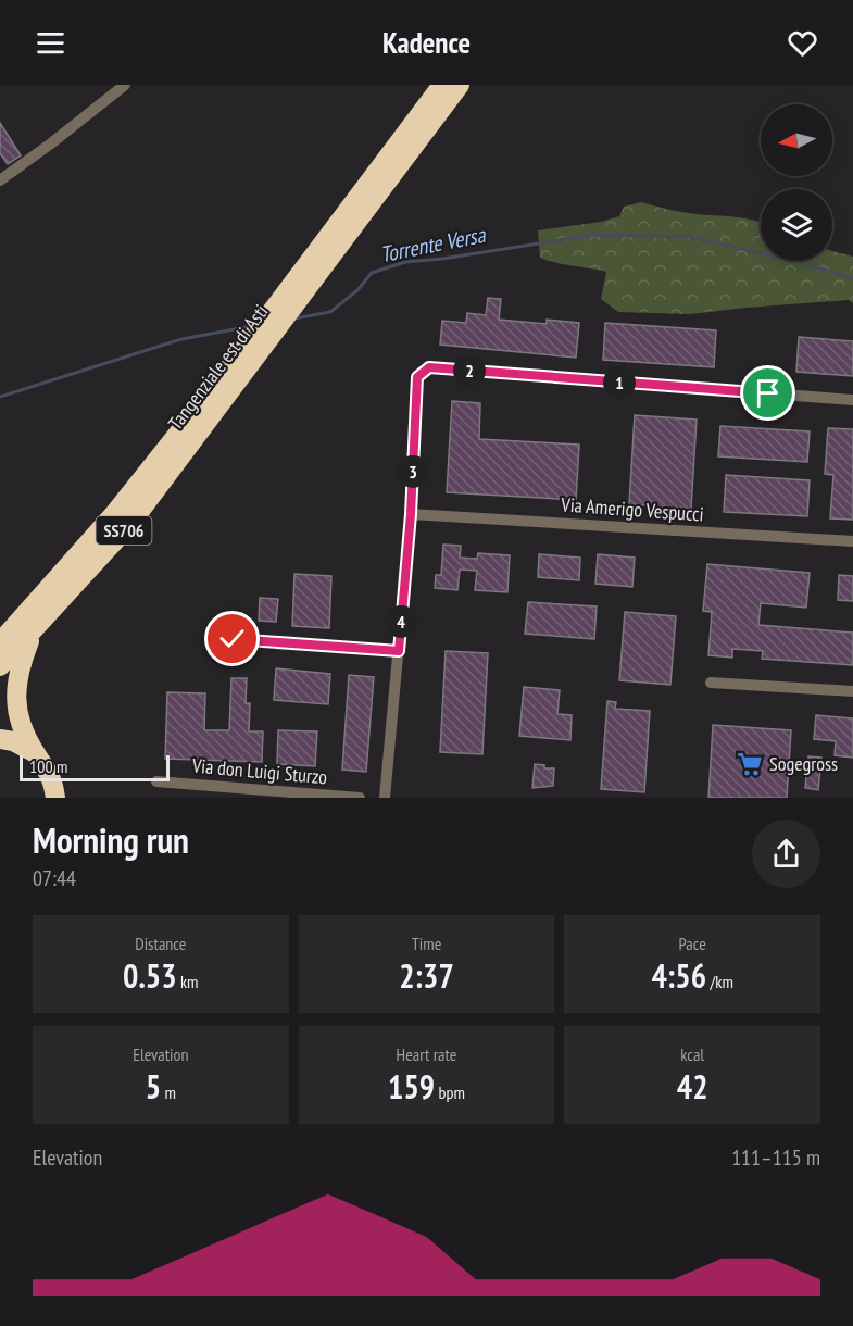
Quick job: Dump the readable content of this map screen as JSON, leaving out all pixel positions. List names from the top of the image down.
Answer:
{
  "streets": {
    "highway": ["Tangenziale est di Asti", "SS706"],
    "street": ["Via Amerigo Vespucci", "Via don Luigi Sturzo"]
  },
  "water": ["Torrente Versa"],
  "places": {
    "supermarket": ["Sogegross"]
  },
  "scale_bar": "100 m",
  "north": "left",
  "page": {
    "header": "Kadence",
    "pins": [
      "2",
      "1",
      "3",
      "4"
    ],
    "scale": "100 m",
    "heading": ["Morning run", "07:44"],
    "stats": [
      ["Distance", "0.53 km"],
      ["Time", "2:37"],
      ["Pace", "4:56 /km"],
      ["Elevation", "5 m"],
      ["Heart rate", "159 bpm"],
      ["kcal", "42"]
    ],
    "chart": ["Elevation", "111–115 m"]
  }
}
